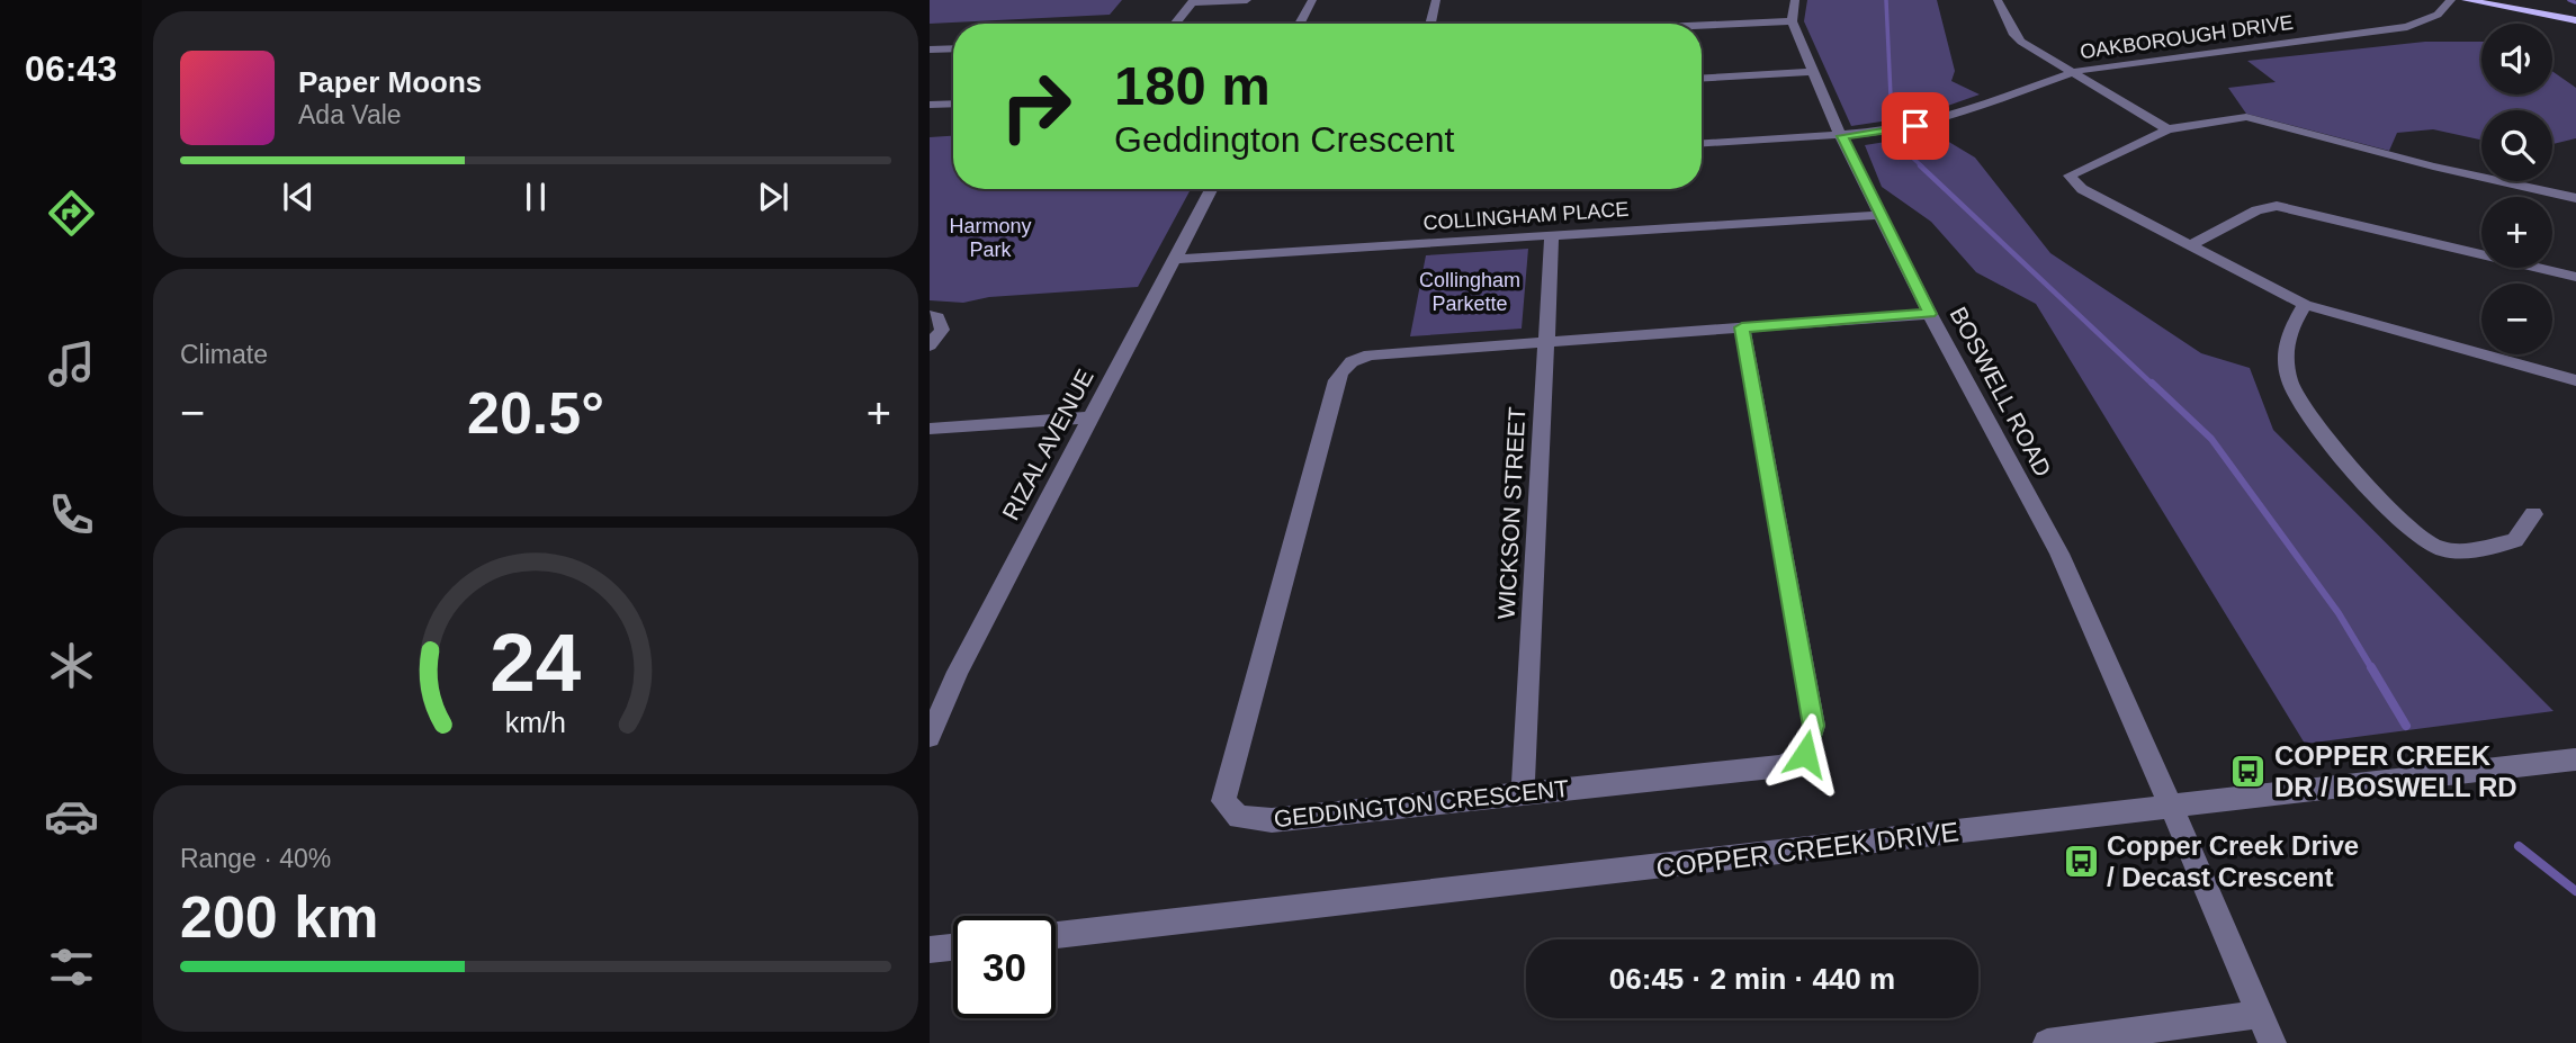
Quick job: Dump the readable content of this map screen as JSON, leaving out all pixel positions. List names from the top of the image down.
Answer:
{
  "streets": {
    "street": [
      "OAKBOROUGH DRIVE",
      "COLLINGHAM PLACE",
      "BOSWELL ROAD",
      "RIZAL AVENUE",
      "WICKSON STREET",
      "GEDDINGTON CRESCENT",
      "COPPER CREEK DRIVE"
    ]
  },
  "crossings": [
    ["OAKBOROUGH DRIVE", "BOSWELL ROAD"],
    ["COLLINGHAM PLACE", "BOSWELL ROAD"],
    ["COLLINGHAM PLACE", "RIZAL AVENUE"],
    ["COLLINGHAM PLACE", "WICKSON STREET"],
    ["BOSWELL ROAD", "GEDDINGTON CRESCENT"],
    ["BOSWELL ROAD", "COPPER CREEK DRIVE"],
    ["WICKSON STREET", "GEDDINGTON CRESCENT"]
  ],
  "parks": ["Harmony Park", "Collingham Parkette"],
  "places": {
    "bus stop": ["COPPER CREEK DR / BOSWELL RD", "Copper Creek Drive / Decast Crescent"]
  },
  "page": {
    "tabs": "06:43",
    "map_buttons": ["+", "−"],
    "turn": ["180 m", "Geddington Crescent"],
    "song": ["Paper Moons", "Ada Vale"],
    "tile": [
      "Climate",
      ["Range · 40%", "200 km"]
    ],
    "heat": ["−", "20.5°", "+"],
    "limit": "30",
    "trip": "06:45 · 2 min · 440 m",
    "gauge": ["24", "km/h"]
  }
}
